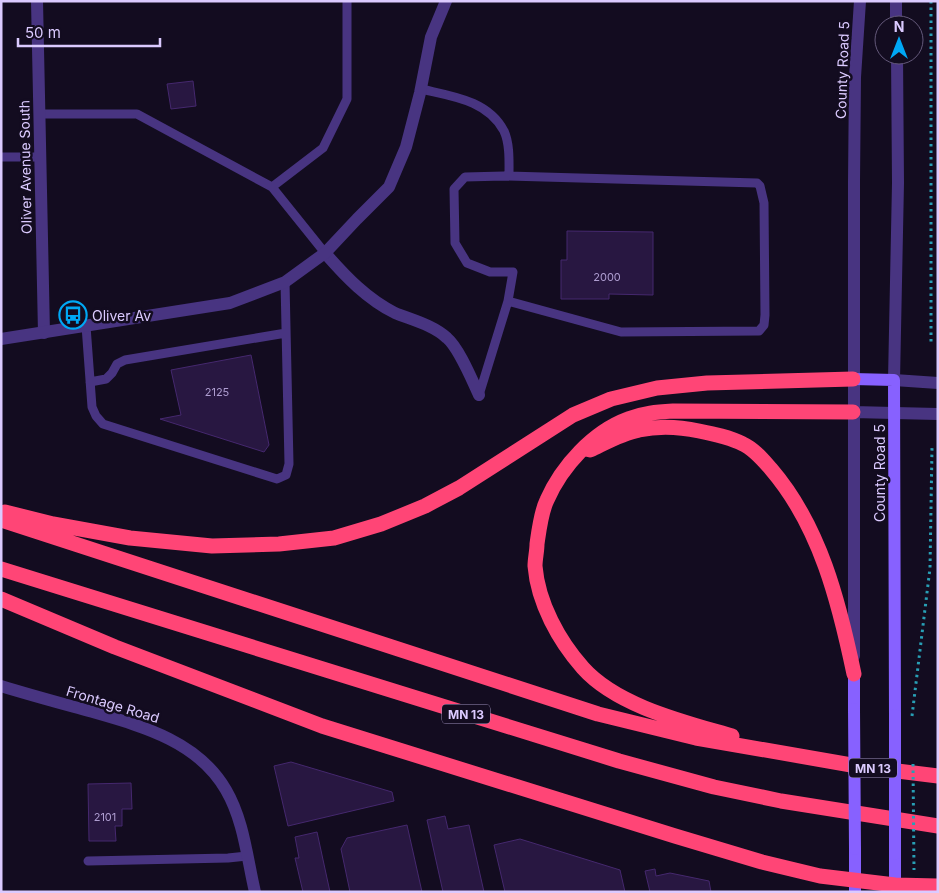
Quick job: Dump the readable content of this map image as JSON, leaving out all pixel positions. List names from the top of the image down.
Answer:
{
  "streets": {
    "highway": ["MN 13"],
    "main road": ["County Road 5"],
    "street": ["Oliver Avenue South", "Frontage Road"]
  },
  "places": {
    "bus stop": ["Oliver Av"]
  },
  "house_numbers": ["2000", "2125", "2101"],
  "scale_bar": "50 m",
  "north": "top"
}
